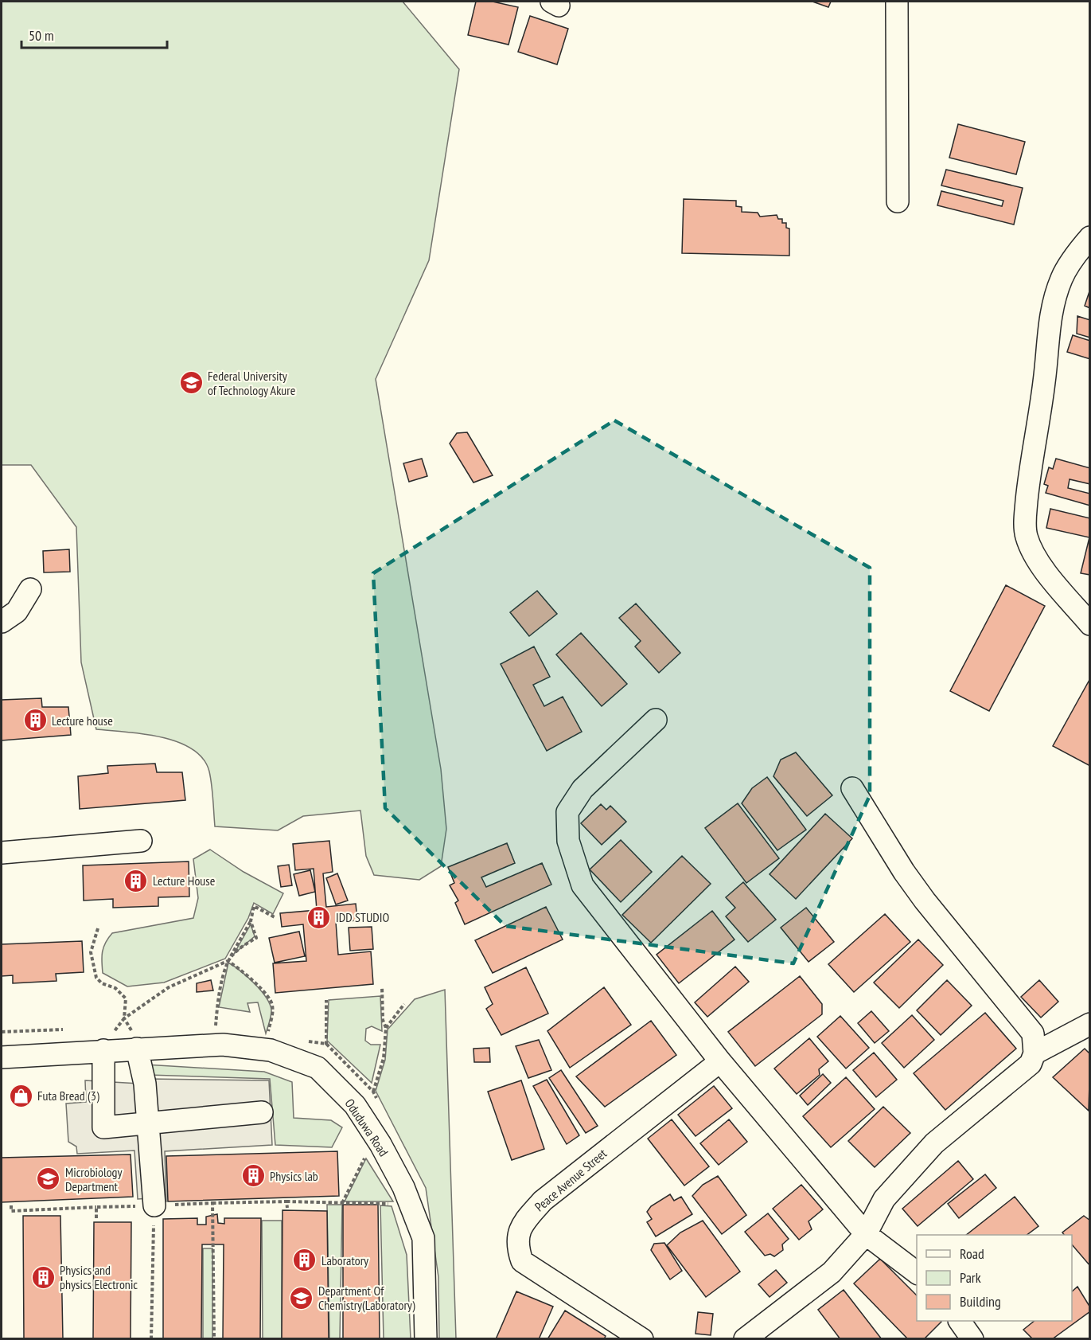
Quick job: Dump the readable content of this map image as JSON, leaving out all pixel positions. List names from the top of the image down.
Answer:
{
  "streets": {
    "street": ["Oduduwa Road", "Peace Avenue Street"]
  },
  "places": {
    "school or university": ["Federal University of Technology Akure", "Microbiology Department", "Department Of Chemistry(Laboratory)"],
    "building": [
      "Lecture house",
      "Lecture House",
      "IDD STUDIO",
      "Physics lab",
      "Laboratory",
      "Physics and physics Electronic"
    ],
    "shop": ["Futa Bread (3)"]
  },
  "legend": ["Road", "Park", "Building"],
  "scale_bar": "50 m"
}
